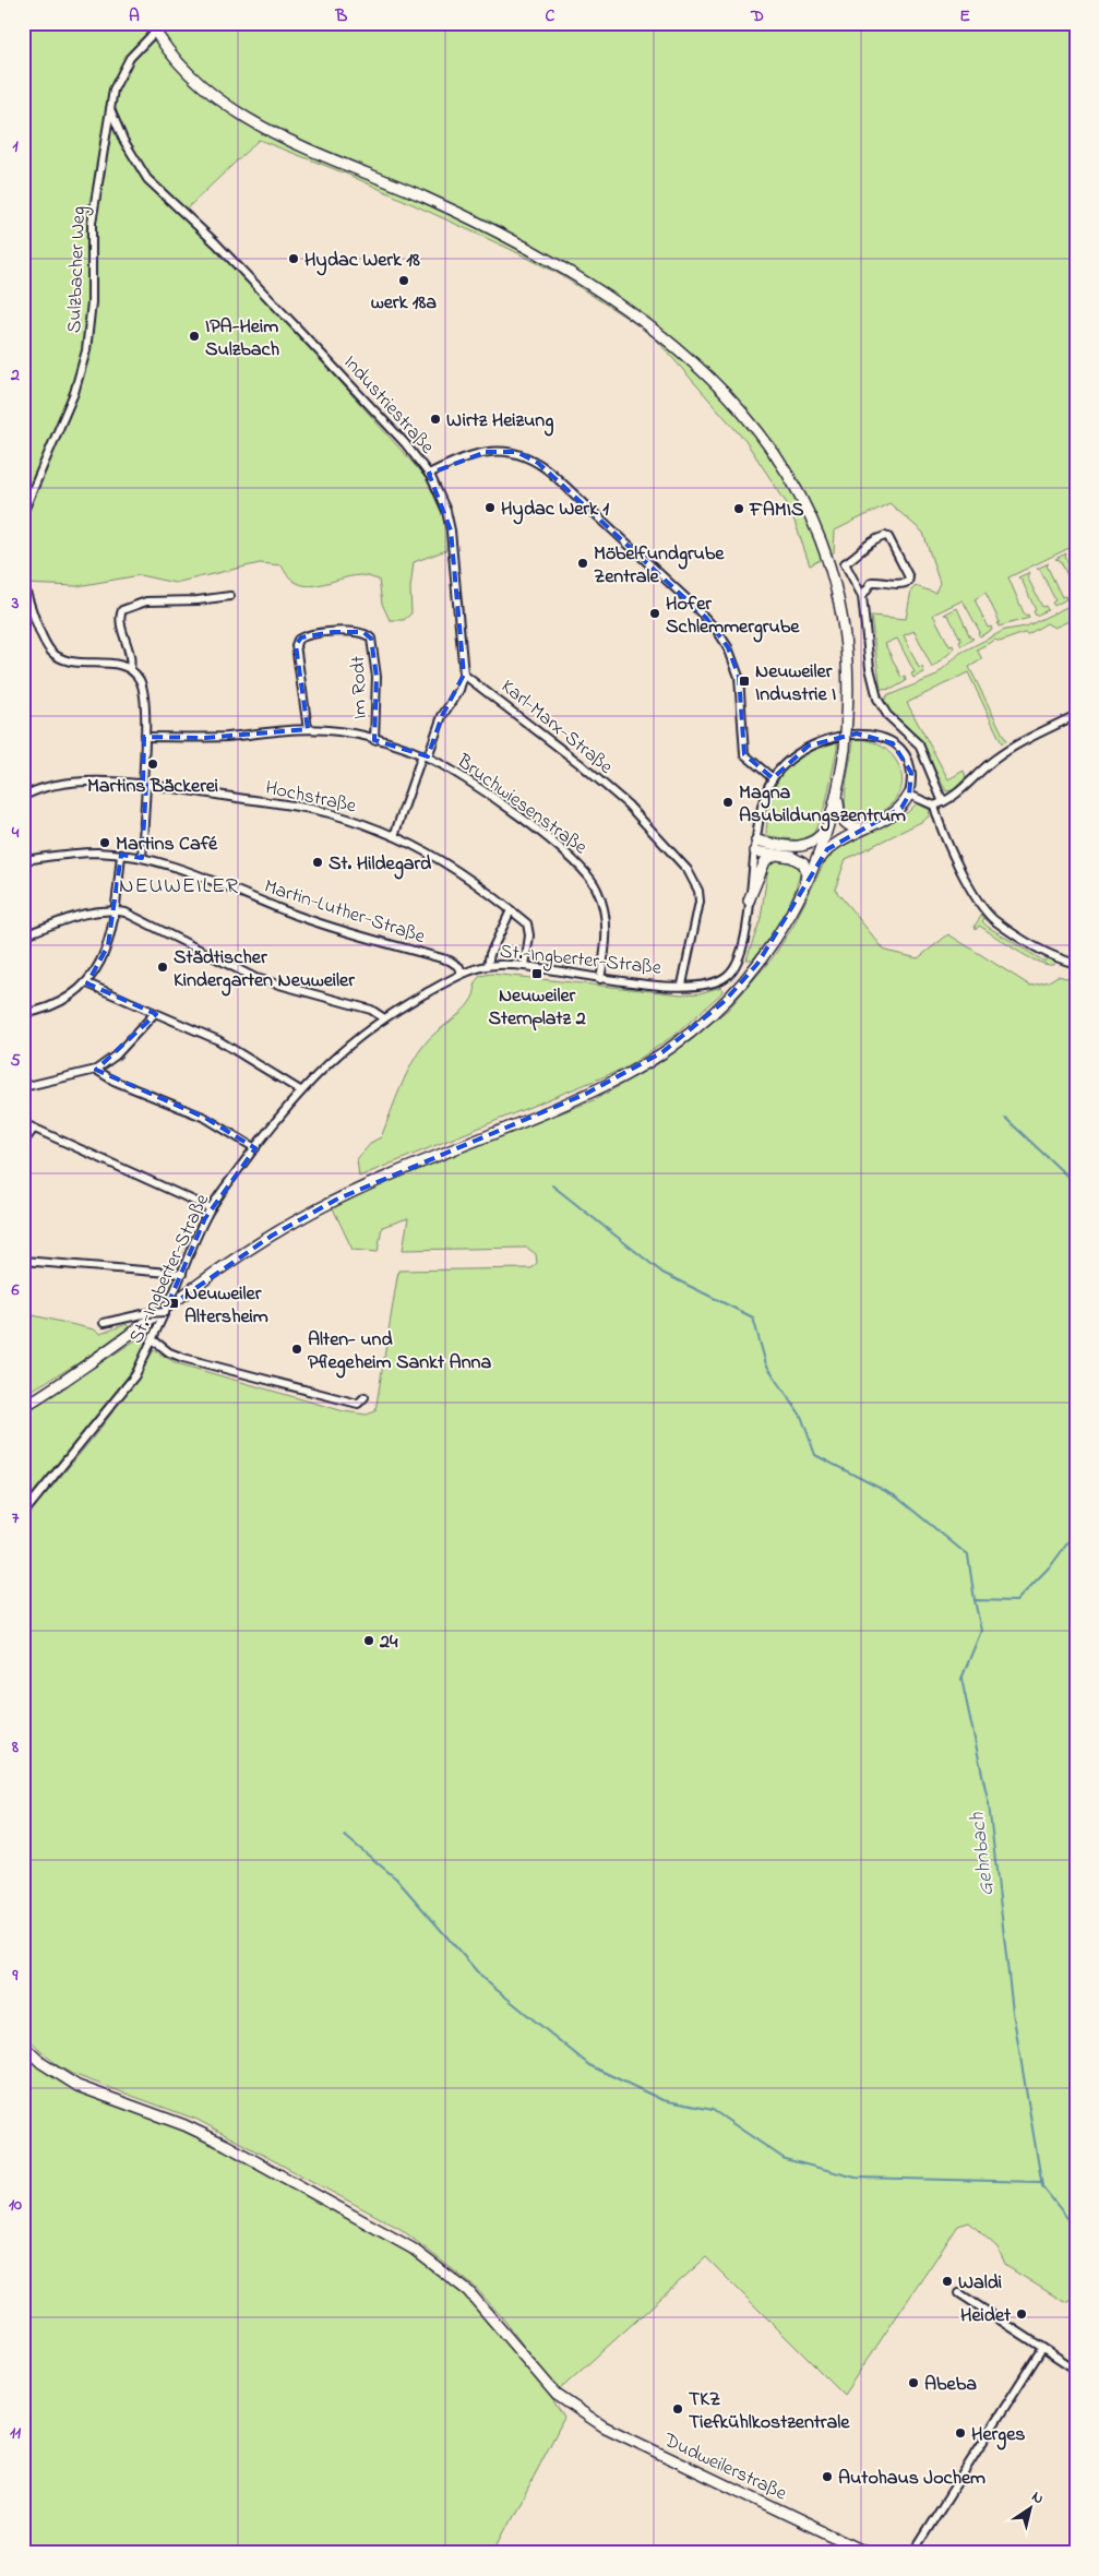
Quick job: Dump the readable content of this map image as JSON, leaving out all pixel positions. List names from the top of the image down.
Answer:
{
  "streets": {
    "main road": ["Dudweilerstraße"],
    "street": [
      "Sulzbacher Weg",
      "Industriestraße",
      "Im Rodt",
      "Karl-Marx-Straße",
      "Hochstraße",
      "Bruchwiesenstraße",
      "Martin-Luther-Straße",
      "St.-Ingberter-Straße"
    ]
  },
  "crossings": [
    ["Sulzbacher Weg", "Industriestraße"],
    ["Industriestraße", "St.-Ingberter-Straße"],
    ["Im Rodt", "Bruchwiesenstraße"],
    ["Karl-Marx-Straße", "Bruchwiesenstraße"],
    ["Karl-Marx-Straße", "St.-Ingberter-Straße"],
    ["Hochstraße", "Bruchwiesenstraße"],
    ["Hochstraße", "St.-Ingberter-Straße"],
    ["Bruchwiesenstraße", "St.-Ingberter-Straße"],
    ["Martin-Luther-Straße", "St.-Ingberter-Straße"]
  ],
  "districts": ["NEUWEILER"],
  "water": ["Gehnbach"],
  "places": {
    "other": [
      "Hydac Werk 18",
      "werk 18a",
      "IPA-Heim Sulzbach",
      "Wirtz Heizung",
      "Hydac Werk 1",
      "FAMIS",
      "Möbelfundgrube Zentrale",
      "Hofer Schlemmergrube",
      "Martins Bäckerei",
      "Magna Asubildungszentrum",
      "Martins Café",
      "St. Hildegard",
      "Städtischer Kindergarten Neuweiler",
      "Alten- und Pflegeheim Sankt Anna",
      "24",
      "Waldi",
      "Heidet",
      "Abeba",
      "TKZ Tiefkühlkostzentrale",
      "Herges",
      "Autohaus Jochem"
    ],
    "transit": ["Neuweiler Industrie I", "Neuweiler Sternplatz 2", "Neuweiler Altersheim"]
  },
  "north": "top right",
  "grid": {
    "columns": [
      "A",
      "B",
      "C",
      "D",
      "E"
    ],
    "rows": [
      "1",
      "2",
      "3",
      "4",
      "5",
      "6",
      "7",
      "8",
      "9",
      "10",
      "11"
    ]
  }
}
